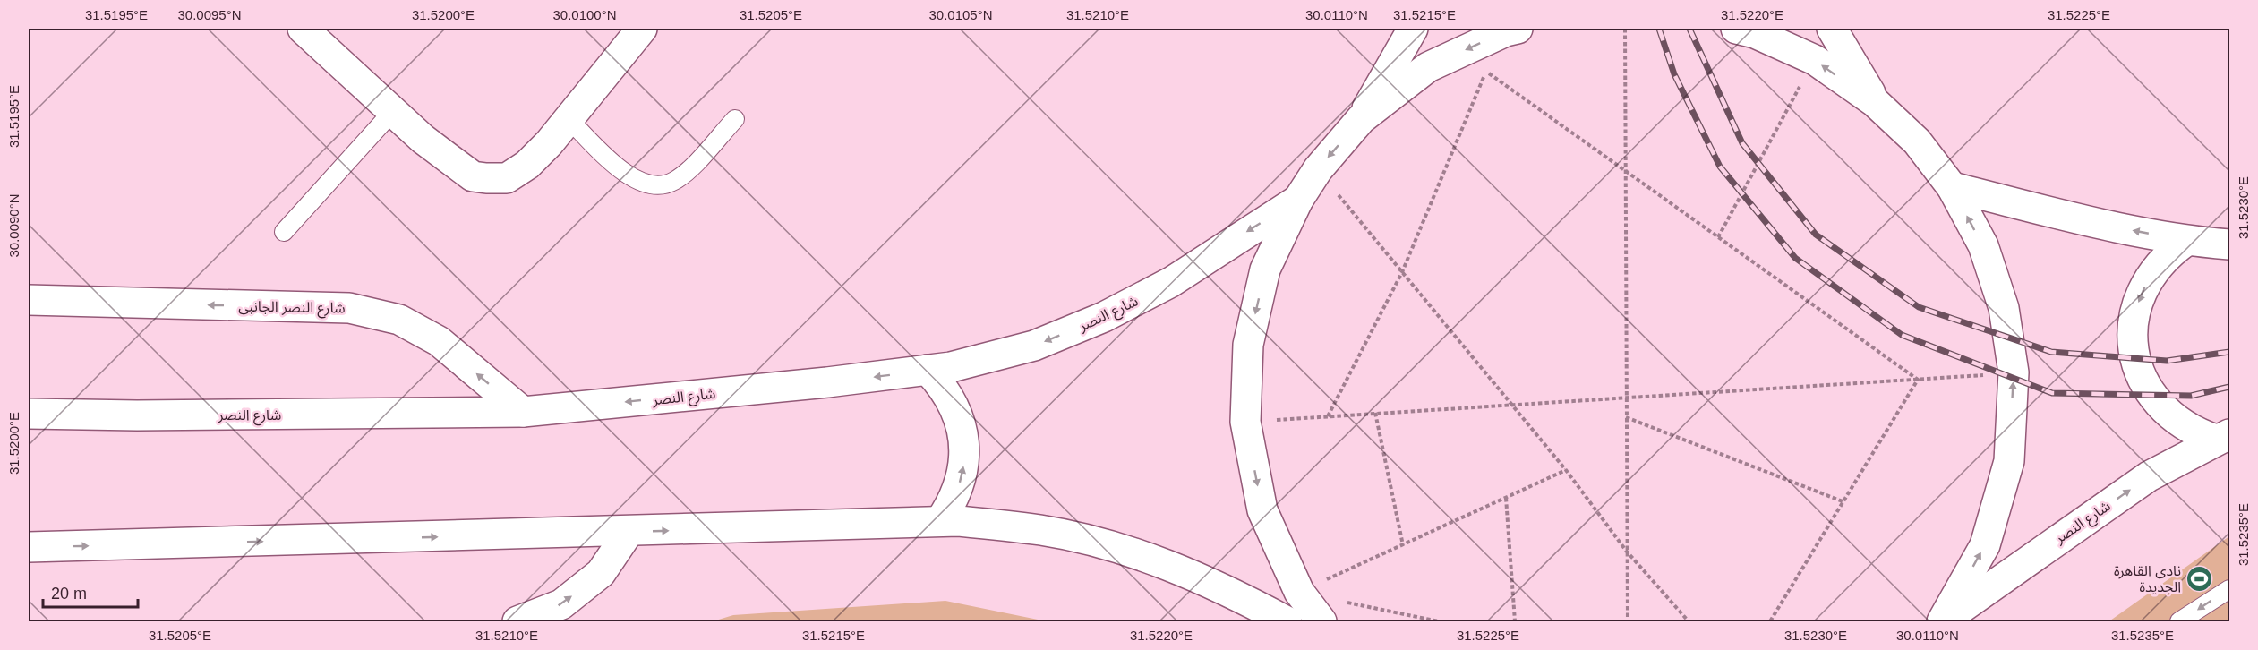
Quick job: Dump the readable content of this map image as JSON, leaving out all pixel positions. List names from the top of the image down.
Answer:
{
  "streets": {
    "main road": ["شارع النصر الجانبى", "شارع النصر"]
  },
  "crossings": [
    ["شارع النصر الجانبى", "شارع النصر"]
  ],
  "places": {
    "sports": ["نادى القاهرة الجديدة"]
  },
  "scale_bar": "20 m",
  "coordinates": [
    "31.5195°E",
    "30.0095°N",
    "31.5200°E",
    "30.0100°N",
    "31.5205°E",
    "30.0105°N",
    "31.5210°E",
    "30.0110°N",
    "31.5215°E",
    "31.5220°E",
    "31.5225°E",
    "31.5230°E",
    "30.0090°N",
    "31.5235°E"
  ]
}
